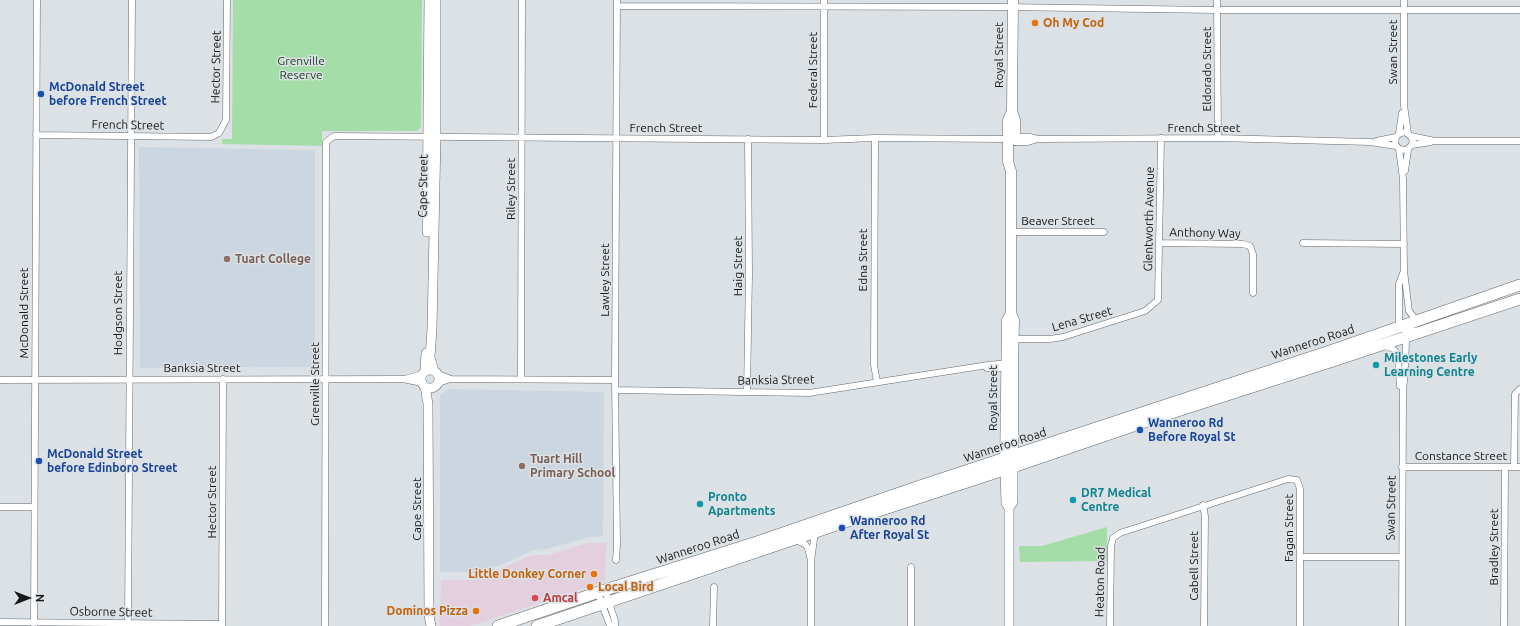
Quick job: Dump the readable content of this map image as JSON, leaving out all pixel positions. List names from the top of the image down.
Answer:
{
  "streets": {
    "highway": ["Wanneroo Road"],
    "main road": ["Royal Street"],
    "street": [
      "Swan Street",
      "Hector Street",
      "Eldorado Street",
      "Federal Street",
      "French Street",
      "Cape Street",
      "Riley Street",
      "Glentworth Avenue",
      "Beaver Street",
      "Anthony Way",
      "Edna Street",
      "Haig Street",
      "Lawley Street",
      "McDonald Street",
      "Hodgson Street",
      "Lena Street",
      "Banksia Street",
      "Grenville Street",
      "Constance Street",
      "Fagan Street",
      "Bradley Street",
      "Cabell Street",
      "Heaton Road",
      "Osborne Street"
    ]
  },
  "crossings": [
    ["Swan Street", "French Street"],
    ["Swan Street", "Wanneroo Road"],
    ["Swan Street", "Constance Street"],
    ["Royal Street", "French Street"],
    ["Royal Street", "Beaver Street"],
    ["Royal Street", "Lena Street"],
    ["Royal Street", "Wanneroo Road"],
    ["Royal Street", "Banksia Street"],
    ["Hector Street", "French Street"],
    ["Hector Street", "Banksia Street"],
    ["Hector Street", "Osborne Street"],
    ["Eldorado Street", "French Street"],
    ["Federal Street", "French Street"],
    ["French Street", "Cape Street"],
    ["French Street", "Riley Street"],
    ["French Street", "Glentworth Avenue"],
    ["French Street", "Edna Street"],
    ["French Street", "Haig Street"],
    ["French Street", "Lawley Street"],
    ["French Street", "McDonald Street"],
    ["French Street", "Hodgson Street"],
    ["French Street", "Grenville Street"],
    ["Cape Street", "Banksia Street"],
    ["Glentworth Avenue", "Anthony Way"],
    ["Glentworth Avenue", "Lena Street"],
    ["Edna Street", "Banksia Street"],
    ["Haig Street", "Banksia Street"],
    ["Lawley Street", "Banksia Street"],
    ["McDonald Street", "Banksia Street"],
    ["McDonald Street", "Osborne Street"],
    ["Hodgson Street", "Banksia Street"],
    ["Hodgson Street", "Osborne Street"],
    ["Banksia Street", "Grenville Street"],
    ["Constance Street", "Bradley Street"],
    ["Fagan Street", "Cabell Street"],
    ["Fagan Street", "Heaton Road"],
    ["Cabell Street", "Heaton Road"]
  ],
  "parks": ["Grenville Reserve"],
  "places": [
    "Oh My Cod",
    "McDonald Street before French Street",
    "Tuart College",
    "Milestones Early Learning Centre",
    "Wanneroo Rd Before Royal St",
    "McDonald Street before Edinboro Street",
    "Tuart Hill Primary School",
    "DR7 Medical Centre",
    "Pronto Apartments",
    "Wanneroo Rd After Royal St",
    "Little Donkey Corner",
    "Local Bird",
    "Amcal",
    "Dominos Pizza"
  ],
  "north": "right"
}
